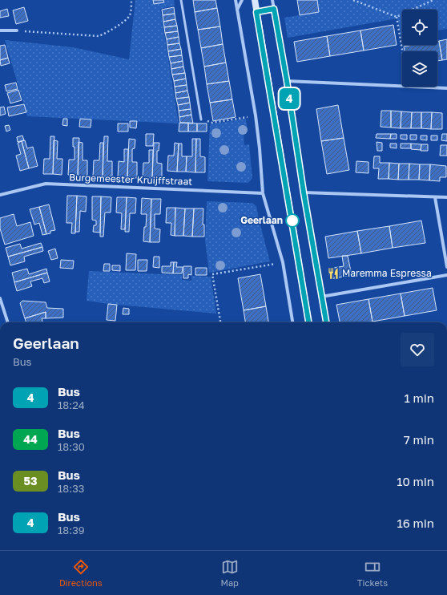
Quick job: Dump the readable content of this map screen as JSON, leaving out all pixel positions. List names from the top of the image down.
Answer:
{
  "streets": {
    "street": ["Burgemeester Kruijffstraat"]
  },
  "places": {
    "other": ["Geerlaan"],
    "restaurant": ["Maremma Espressa"]
  },
  "lines": ["bus line 4"],
  "page": {
    "on_map": "4",
    "heading": ["Geerlaan", "Bus"],
    "list": [
      {
        "mark": "4",
        "name": "Bus",
        "note": "18:24",
        "value": "1 min"
      },
      {
        "mark": "44",
        "name": "Bus",
        "note": "18:30",
        "value": "7 min"
      },
      {
        "mark": "53",
        "name": "Bus",
        "note": "18:33",
        "value": "10 min"
      },
      {
        "mark": "4",
        "name": "Bus",
        "note": "18:39",
        "value": "16 min"
      }
    ],
    "tabs": ["Directions", "Map", "Tickets"]
  }
}
